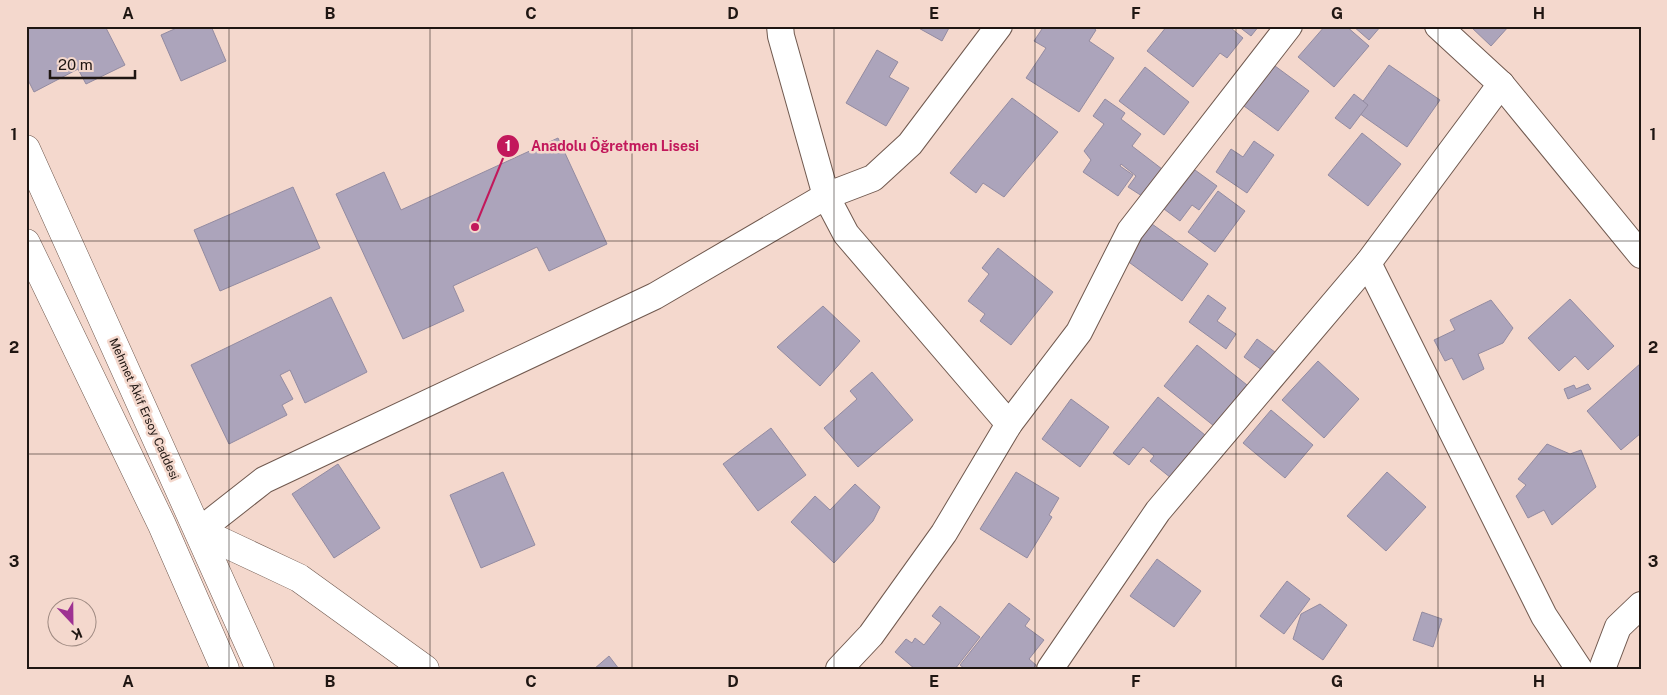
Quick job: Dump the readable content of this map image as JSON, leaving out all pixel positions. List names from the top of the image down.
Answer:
{
  "streets": {
    "main road": ["Mehmet Âkif Ersoy Caddesi"]
  },
  "places": ["Anadolu Öğretmen Lisesi"],
  "scale_bar": "20 m",
  "north": "bottom",
  "grid": {
    "columns": [
      "A",
      "B",
      "C",
      "D",
      "E",
      "F",
      "G",
      "H"
    ],
    "rows": ["1", "2", "3"]
  }
}
